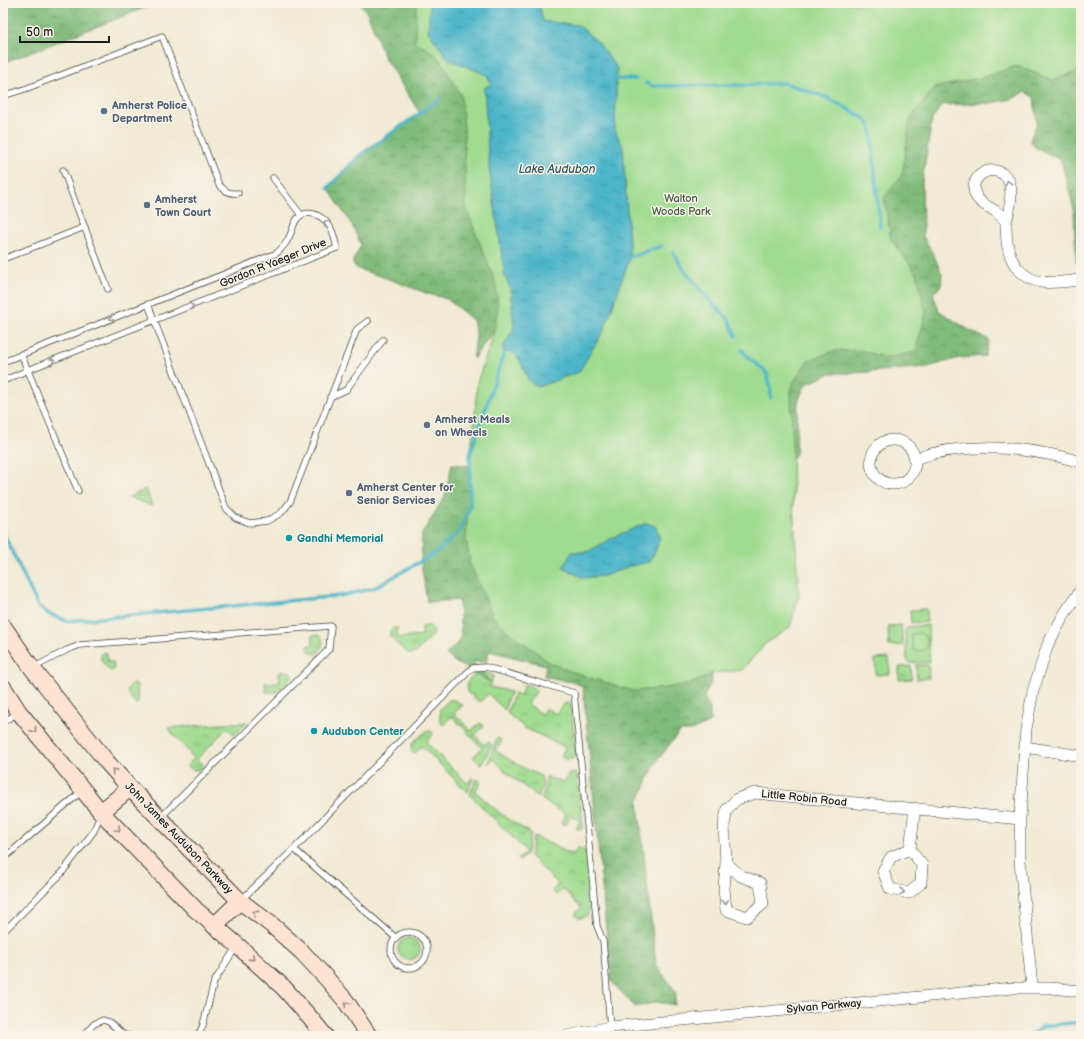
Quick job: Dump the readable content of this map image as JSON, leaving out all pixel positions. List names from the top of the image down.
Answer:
{
  "streets": {
    "main road": ["John James Audubon Parkway"],
    "street": ["Little Robin Road", "Sylvan Parkway"],
    "lane": ["Gordon R Yaeger Drive"]
  },
  "water": ["Lake Audubon"],
  "parks": ["Walton Woods Park"],
  "places": [
    "Amherst Police Department",
    "Amherst Town Court",
    "Amherst Meals on Wheels",
    "Amherst Center for Senior Services",
    "Gandhi Memorial",
    "Audubon Center"
  ],
  "scale_bar": "50 m"
}
